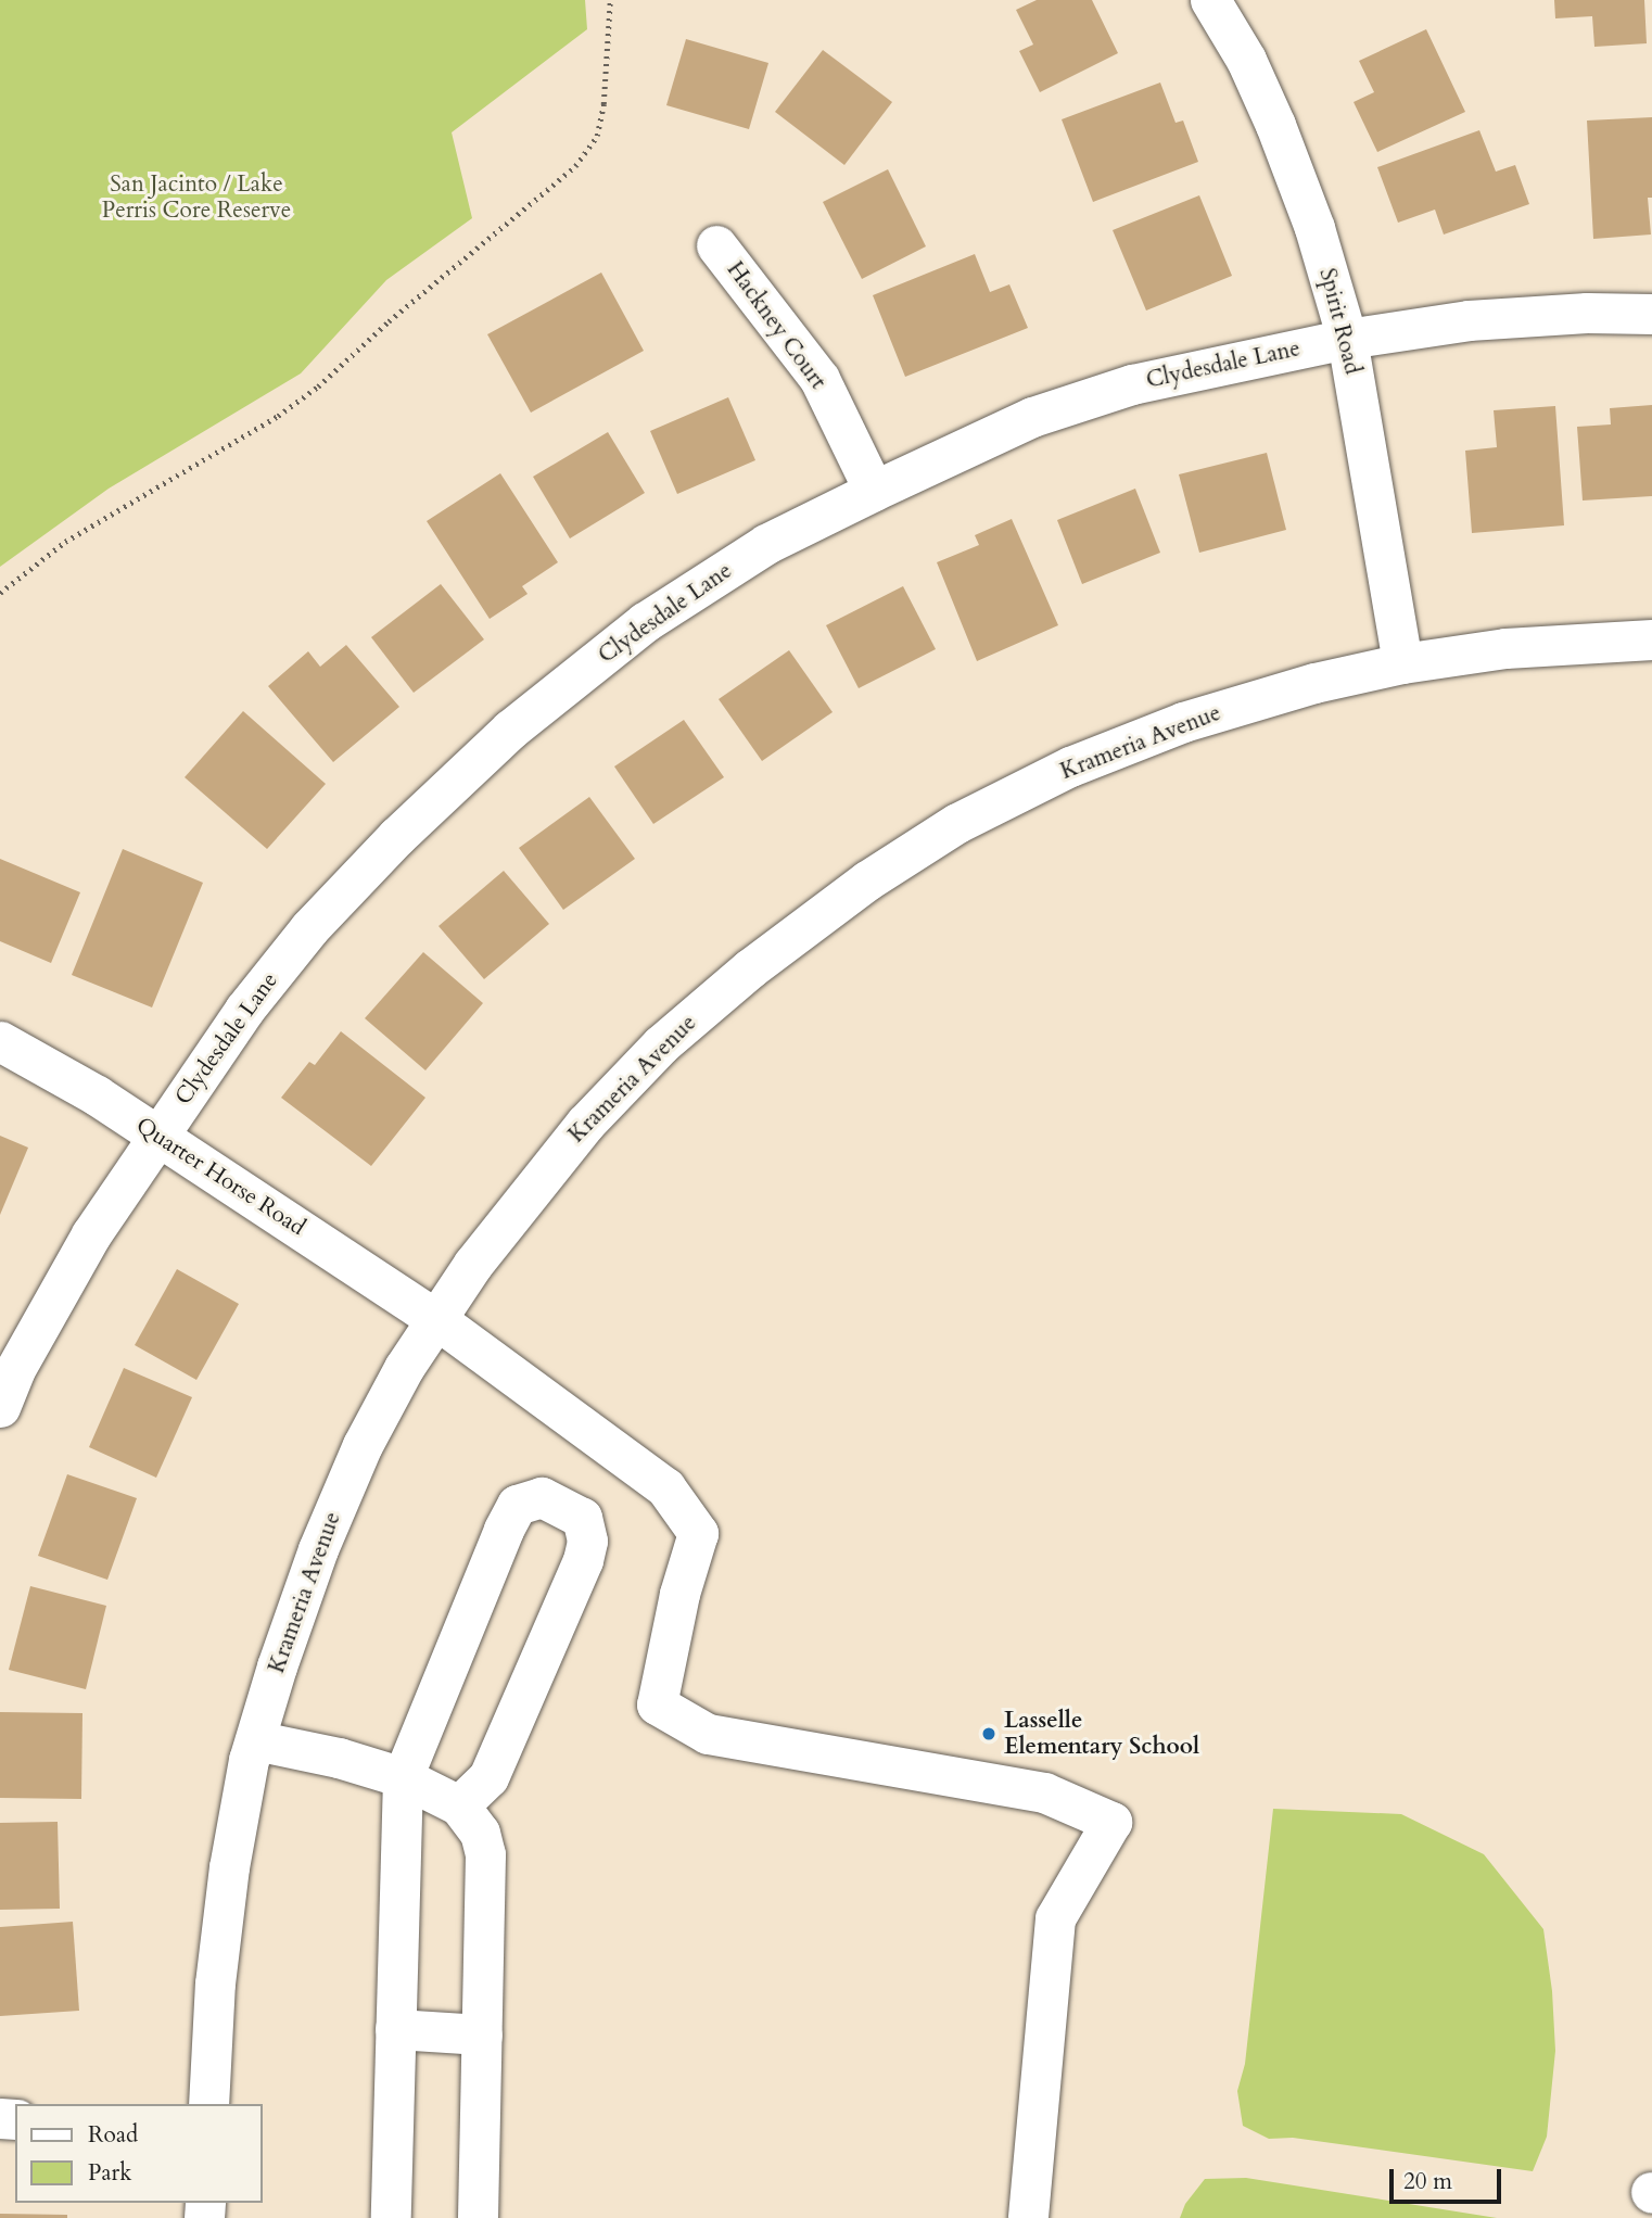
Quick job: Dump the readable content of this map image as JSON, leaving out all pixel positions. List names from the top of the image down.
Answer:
{
  "streets": {
    "street": [
      "Spirit Road",
      "Hackney Court",
      "Clydesdale Lane",
      "Krameria Avenue",
      "Quarter Horse Road"
    ]
  },
  "crossings": [
    ["Spirit Road", "Clydesdale Lane"],
    ["Spirit Road", "Krameria Avenue"],
    ["Hackney Court", "Clydesdale Lane"],
    ["Clydesdale Lane", "Quarter Horse Road"],
    ["Krameria Avenue", "Quarter Horse Road"]
  ],
  "parks": ["San Jacinto / Lake Perris Core Reserve"],
  "places": ["Lasselle Elementary School"],
  "legend": ["Road", "Park"],
  "scale_bar": "20 m"
}
